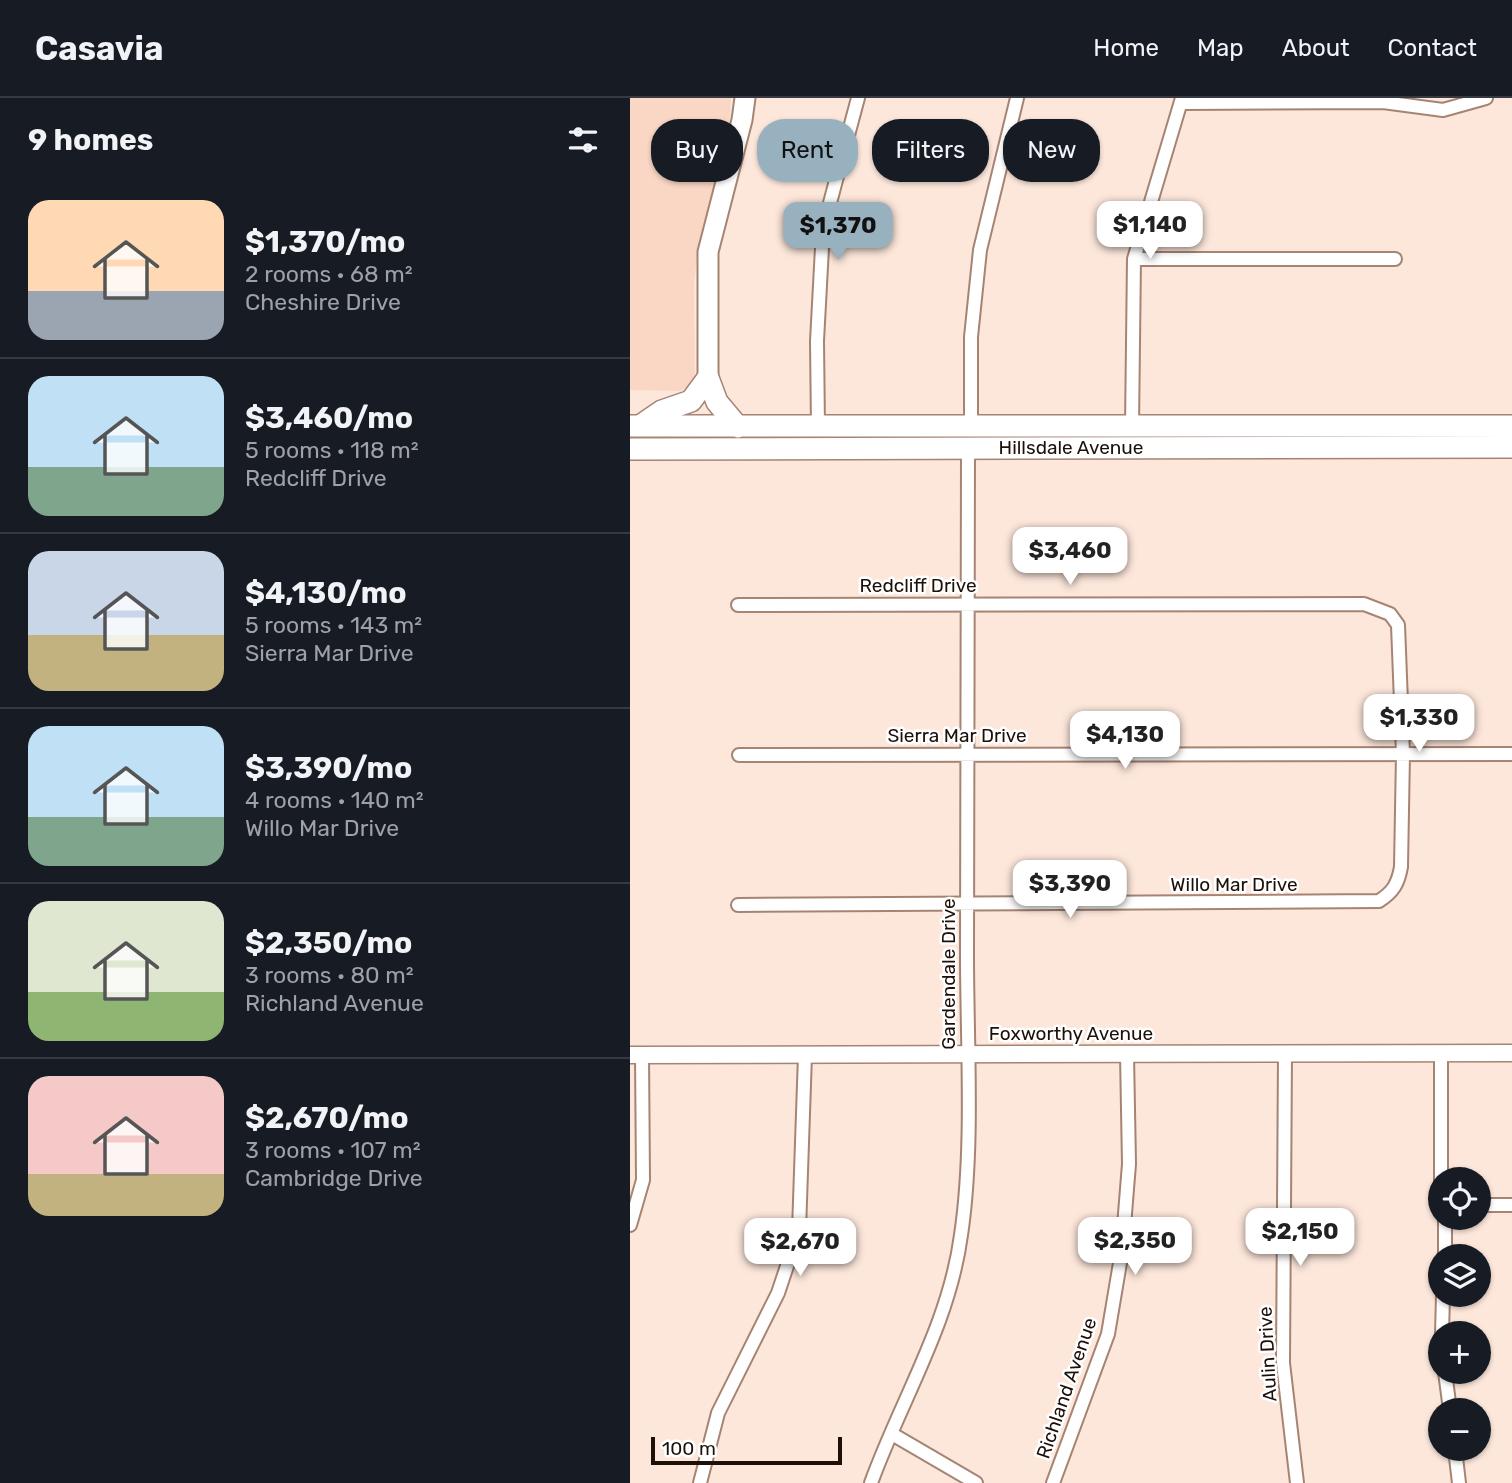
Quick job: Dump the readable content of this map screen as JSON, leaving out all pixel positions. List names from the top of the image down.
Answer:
{
  "streets": {
    "highway": ["Hillsdale Avenue"],
    "street": [
      "Redcliff Drive",
      "Sierra Mar Drive",
      "Willo Mar Drive",
      "Gardendale Drive",
      "Foxworthy Avenue",
      "Aulin Drive",
      "Richland Avenue"
    ]
  },
  "crossings": [
    ["Hillsdale Avenue", "Gardendale Drive"],
    ["Redcliff Drive", "Sierra Mar Drive"],
    ["Redcliff Drive", "Willo Mar Drive"],
    ["Redcliff Drive", "Gardendale Drive"],
    ["Sierra Mar Drive", "Willo Mar Drive"],
    ["Sierra Mar Drive", "Gardendale Drive"],
    ["Willo Mar Drive", "Gardendale Drive"],
    ["Gardendale Drive", "Foxworthy Avenue"],
    ["Foxworthy Avenue", "Aulin Drive"],
    ["Foxworthy Avenue", "Richland Avenue"]
  ],
  "scale_bar": "100 m",
  "page": {
    "header": "Casavia",
    "nav": [
      "Home",
      "Map",
      "About",
      "Contact"
    ],
    "heading": "9 homes",
    "chip": [
      "Buy",
      "Rent",
      "Filters",
      "New"
    ],
    "list": [
      {
        "name": "$1,370/mo",
        "note": "2 rooms · 68 m² · Cheshire Drive"
      },
      {
        "name": "$3,460/mo",
        "note": "5 rooms · 118 m² · Redcliff Drive"
      },
      {
        "name": "$4,130/mo",
        "note": "5 rooms · 143 m² · Sierra Mar Drive"
      },
      {
        "name": "$3,390/mo",
        "note": "4 rooms · 140 m² · Willo Mar Drive"
      },
      {
        "name": "$2,350/mo",
        "note": "3 rooms · 80 m² · Richland Avenue"
      },
      {
        "name": "$2,670/mo",
        "note": "3 rooms · 107 m² · Cambridge Drive"
      }
    ],
    "price": [
      "$1,140",
      "$1,370",
      "$3,460",
      "$1,330",
      "$4,130",
      "$3,390",
      "$2,150",
      "$2,350",
      "$2,670"
    ],
    "map_buttons": ["+", "−"],
    "scale": "100 m"
  }
}
